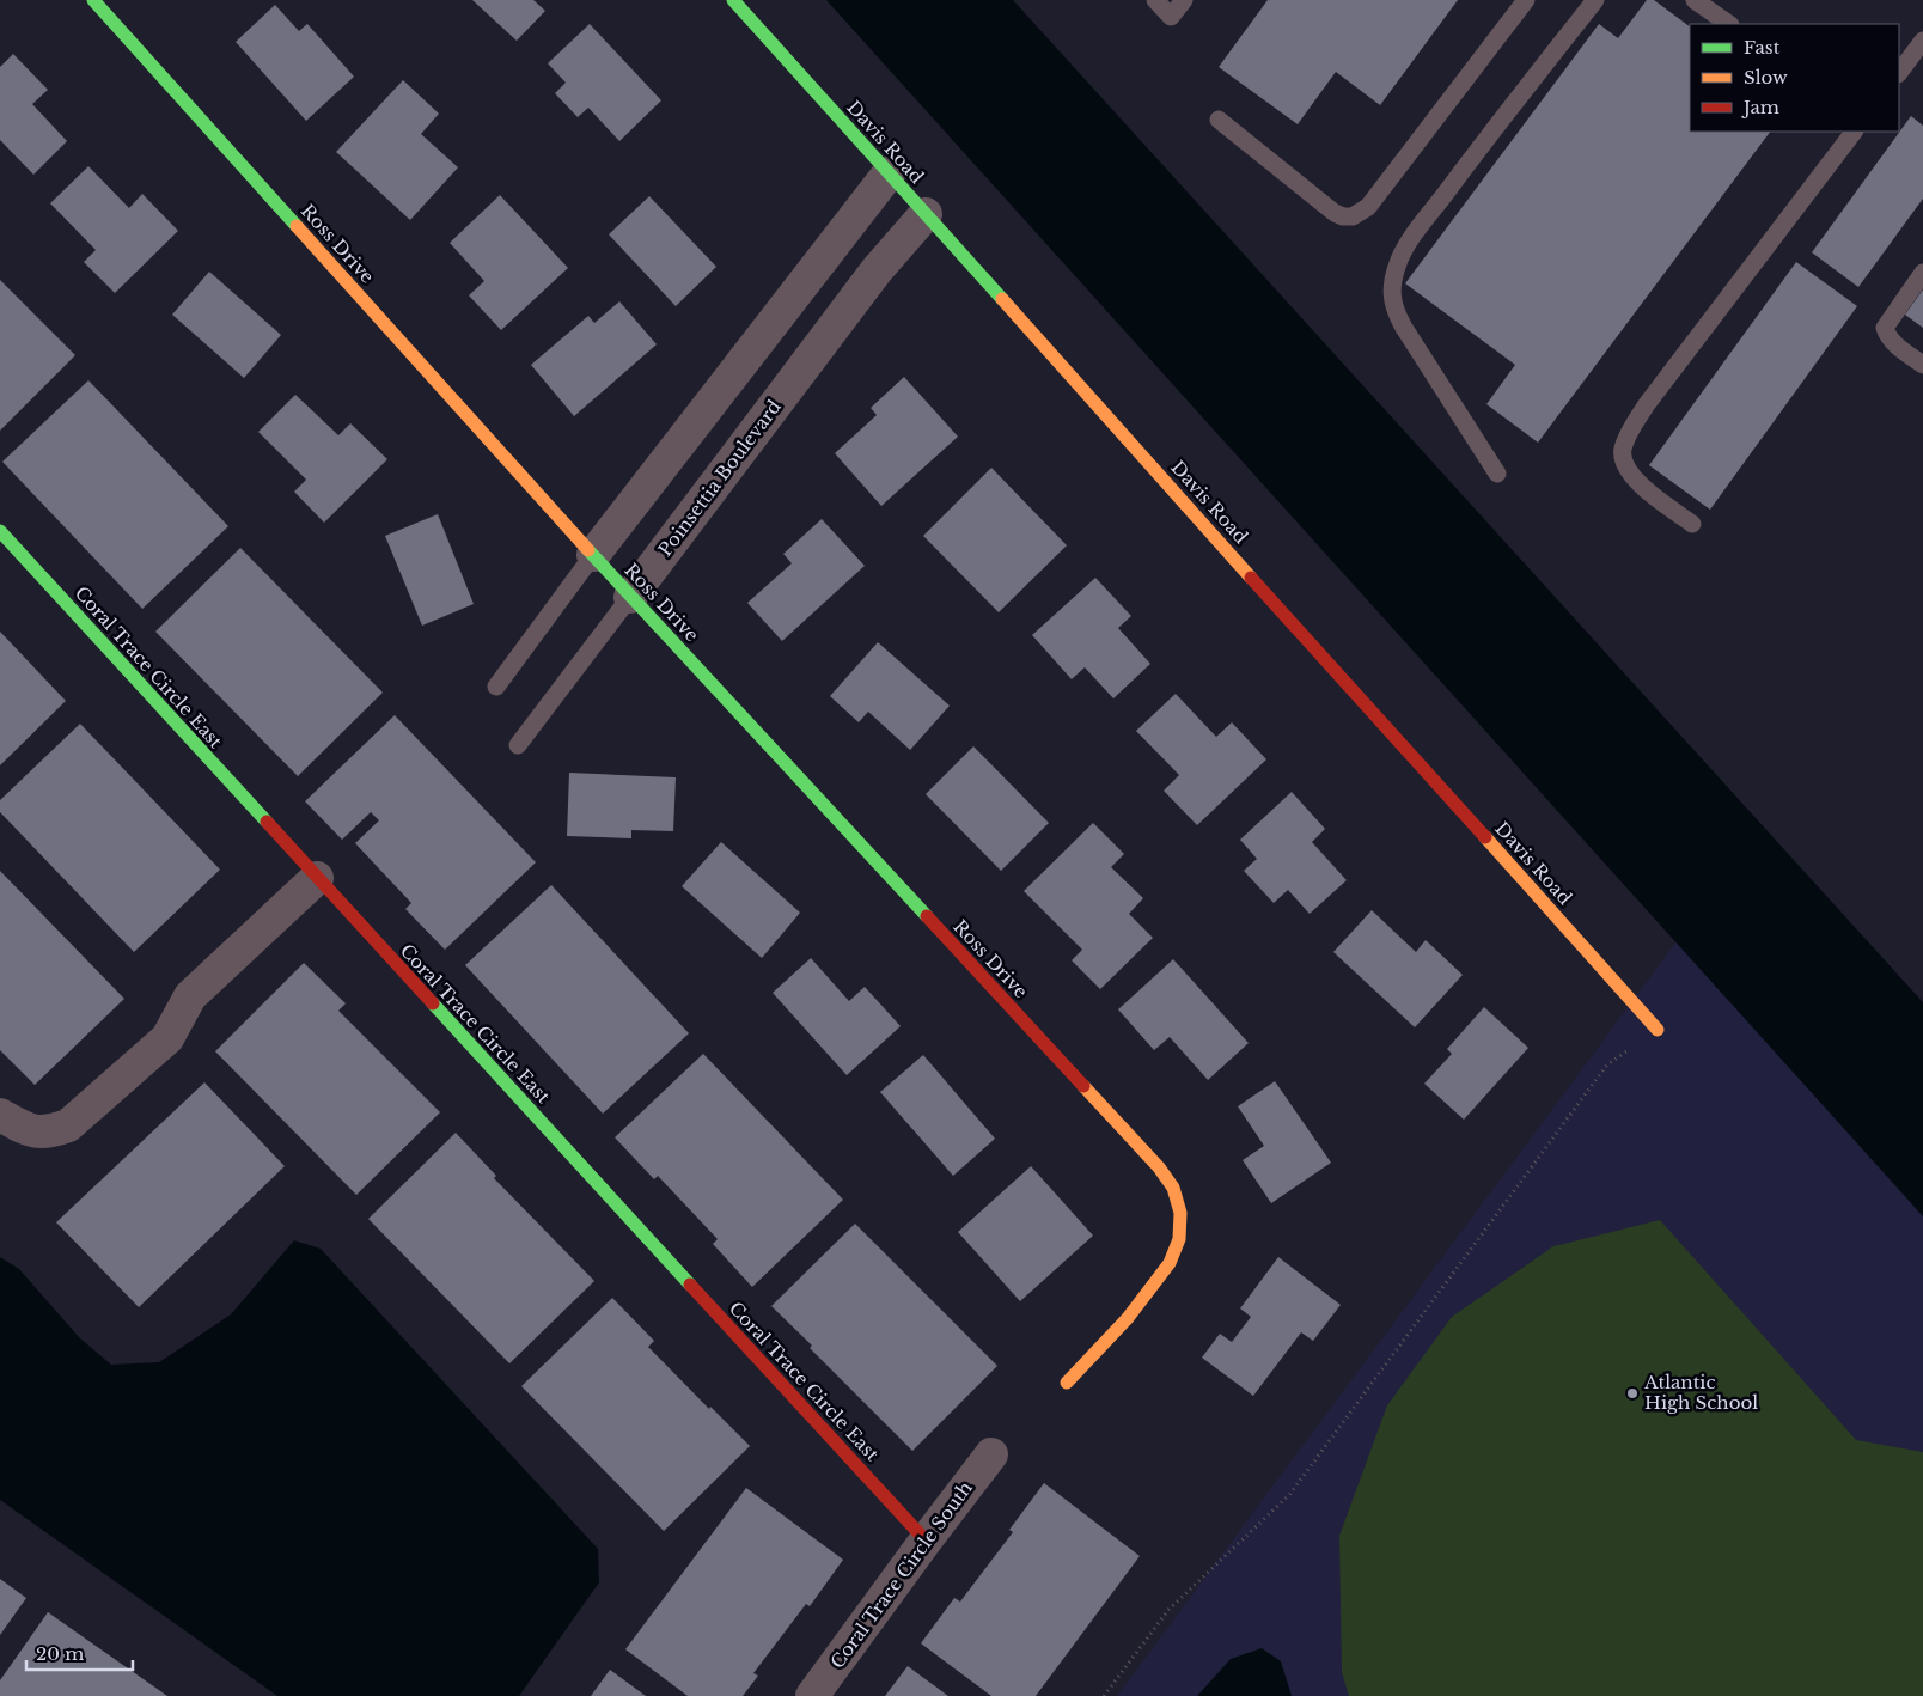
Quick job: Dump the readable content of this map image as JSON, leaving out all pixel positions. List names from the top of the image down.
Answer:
{
  "streets": {
    "street": [
      "Davis Road",
      "Ross Drive",
      "Poinsettia Boulevard",
      "Coral Trace Circle East",
      "Coral Trace Circle South"
    ]
  },
  "crossings": [
    ["Davis Road", "Poinsettia Boulevard"],
    ["Ross Drive", "Poinsettia Boulevard"],
    ["Coral Trace Circle East", "Coral Trace Circle South"]
  ],
  "places": ["Atlantic High School"],
  "legend": ["Fast", "Slow", "Jam"],
  "scale_bar": "20 m"
}
